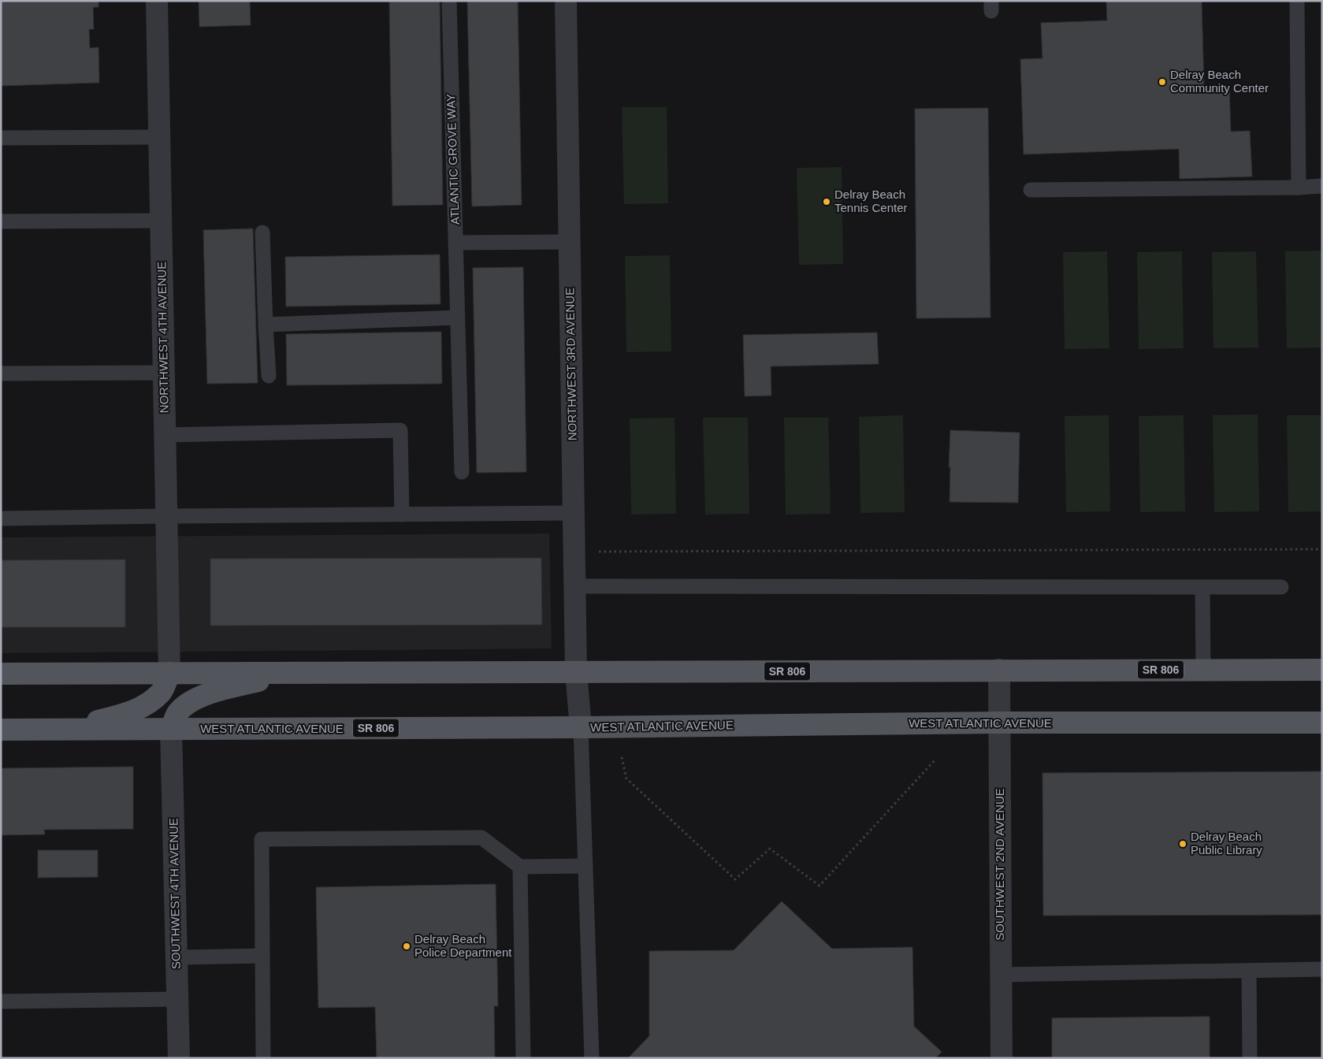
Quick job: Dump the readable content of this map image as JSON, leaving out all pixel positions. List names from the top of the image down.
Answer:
{
  "streets": {
    "main road": ["SR 806", "WEST ATLANTIC AVENUE"],
    "street": [
      "NORTHWEST 4TH AVENUE",
      "NORTHWEST 3RD AVENUE",
      "SOUTHWEST 2ND AVENUE",
      "SOUTHWEST 4TH AVENUE"
    ],
    "lane": ["ATLANTIC GROVE WAY"]
  },
  "crossings": [
    ["NORTHWEST 4TH AVENUE", "SR 806"],
    ["NORTHWEST 3RD AVENUE", "SR 806"],
    ["NORTHWEST 3RD AVENUE", "WEST ATLANTIC AVENUE"],
    ["SR 806", "SOUTHWEST 2ND AVENUE"],
    ["WEST ATLANTIC AVENUE", "SOUTHWEST 2ND AVENUE"],
    ["WEST ATLANTIC AVENUE", "SOUTHWEST 4TH AVENUE"]
  ],
  "places": [
    "Delray Beach Community Center",
    "Delray Beach Tennis Center",
    "Delray Beach Public Library",
    "Delray Beach Police Department"
  ]
}
